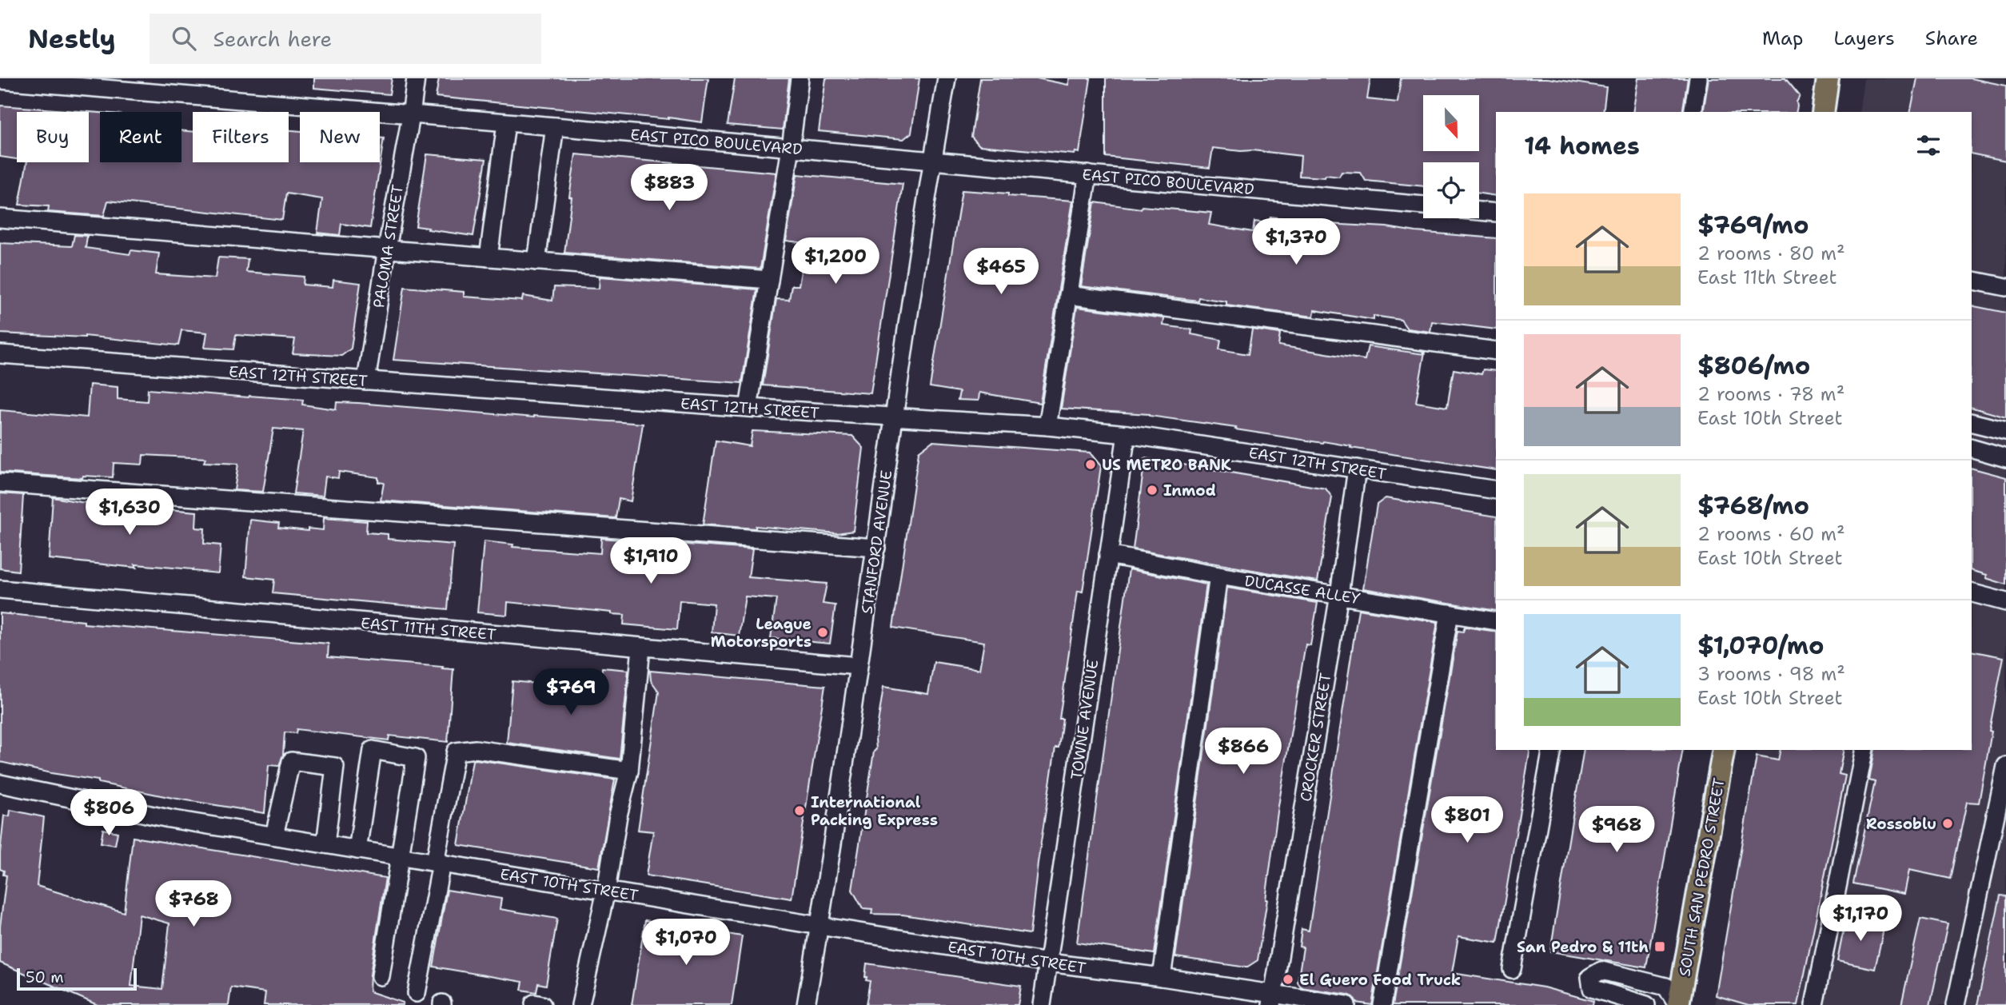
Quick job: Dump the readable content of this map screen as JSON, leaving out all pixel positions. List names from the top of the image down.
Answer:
{
  "streets": {
    "main road": ["SOUTH SAN PEDRO STREET"],
    "street": [
      "EAST PICO BOULEVARD",
      "PALOMA STREET",
      "EAST 12TH STREET",
      "STANFORD AVENUE",
      "DUCASSE ALLEY",
      "EAST 11TH STREET",
      "TOWNE AVENUE",
      "CROCKER STREET",
      "EAST 10TH STREET"
    ]
  },
  "crossings": [
    ["EAST PICO BOULEVARD", "PALOMA STREET"],
    ["EAST PICO BOULEVARD", "STANFORD AVENUE"],
    ["PALOMA STREET", "EAST 12TH STREET"],
    ["EAST 12TH STREET", "STANFORD AVENUE"],
    ["EAST 12TH STREET", "TOWNE AVENUE"],
    ["EAST 12TH STREET", "CROCKER STREET"],
    ["STANFORD AVENUE", "EAST 11TH STREET"],
    ["STANFORD AVENUE", "EAST 10TH STREET"],
    ["DUCASSE ALLEY", "TOWNE AVENUE"],
    ["DUCASSE ALLEY", "CROCKER STREET"],
    ["TOWNE AVENUE", "EAST 10TH STREET"],
    ["CROCKER STREET", "EAST 10TH STREET"]
  ],
  "places": {
    "other": [
      "US METRO BANK",
      "Inmod",
      "League Motorsports",
      "International Packing Express",
      "Rossoblu",
      "El Guero Food Truck"
    ],
    "transit": ["San Pedro & 11th"]
  },
  "scale_bar": "50 m",
  "north": "bottom",
  "page": {
    "header": "Nestly",
    "search": "Search here",
    "nav": ["Map", "Layers", "Share"],
    "chip": [
      "Buy",
      "Rent",
      "Filters",
      "New"
    ],
    "heading": "14 homes",
    "price": [
      "$883",
      "$1,370",
      "$1,200",
      "$465",
      "$1,630",
      "$1,910",
      "$769",
      "$866",
      "$806",
      "$801",
      "$968",
      "$768",
      "$1,170",
      "$1,070"
    ],
    "list": [
      {
        "name": "$769/mo",
        "note": "2 rooms · 80 m² · East 11th Street"
      },
      {
        "name": "$806/mo",
        "note": "2 rooms · 78 m² · East 10th Street"
      },
      {
        "name": "$768/mo",
        "note": "2 rooms · 60 m² · East 10th Street"
      },
      {
        "name": "$1,070/mo",
        "note": "3 rooms · 98 m² · East 10th Street"
      }
    ],
    "scale": "50 m"
  }
}
